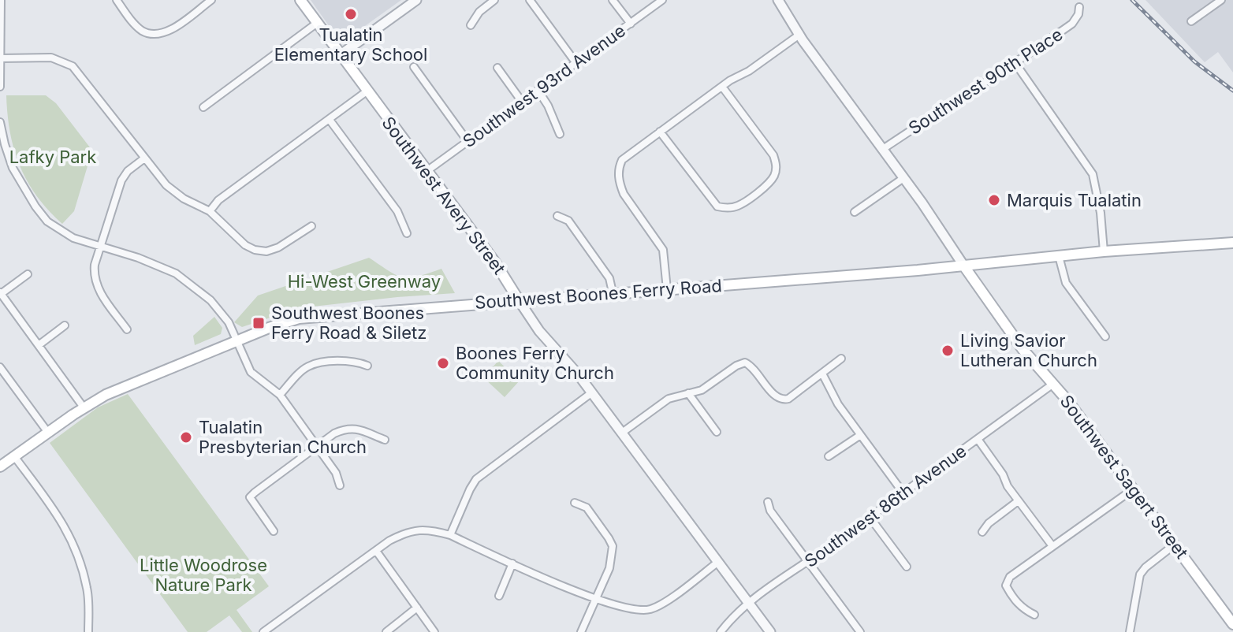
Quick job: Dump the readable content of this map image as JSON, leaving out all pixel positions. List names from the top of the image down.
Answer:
{
  "streets": {
    "main road": ["Southwest Avery Street", "Southwest Boones Ferry Road", "Southwest Sagert Street"],
    "street": ["Southwest 90th Place", "Southwest 93rd Avenue", "Southwest 86th Avenue"]
  },
  "crossings": [
    ["Southwest 90th Place", "Southwest Sagert Street"],
    ["Southwest 93rd Avenue", "Southwest Avery Street"],
    ["Southwest Avery Street", "Southwest Boones Ferry Road"],
    ["Southwest Avery Street", "Southwest 86th Avenue"],
    ["Southwest Boones Ferry Road", "Southwest Sagert Street"],
    ["Southwest Sagert Street", "Southwest 86th Avenue"]
  ],
  "parks": ["Lafky Park", "Hi-West Greenway", "Little Woodrose Nature Park"],
  "places": {
    "other": [
      "Tualatin Elementary School",
      "Marquis Tualatin",
      "Living Savior Lutheran Church",
      "Boones Ferry Community Church",
      "Tualatin Presbyterian Church"
    ],
    "transit": ["Southwest Boones Ferry Road & Siletz"]
  }
}
